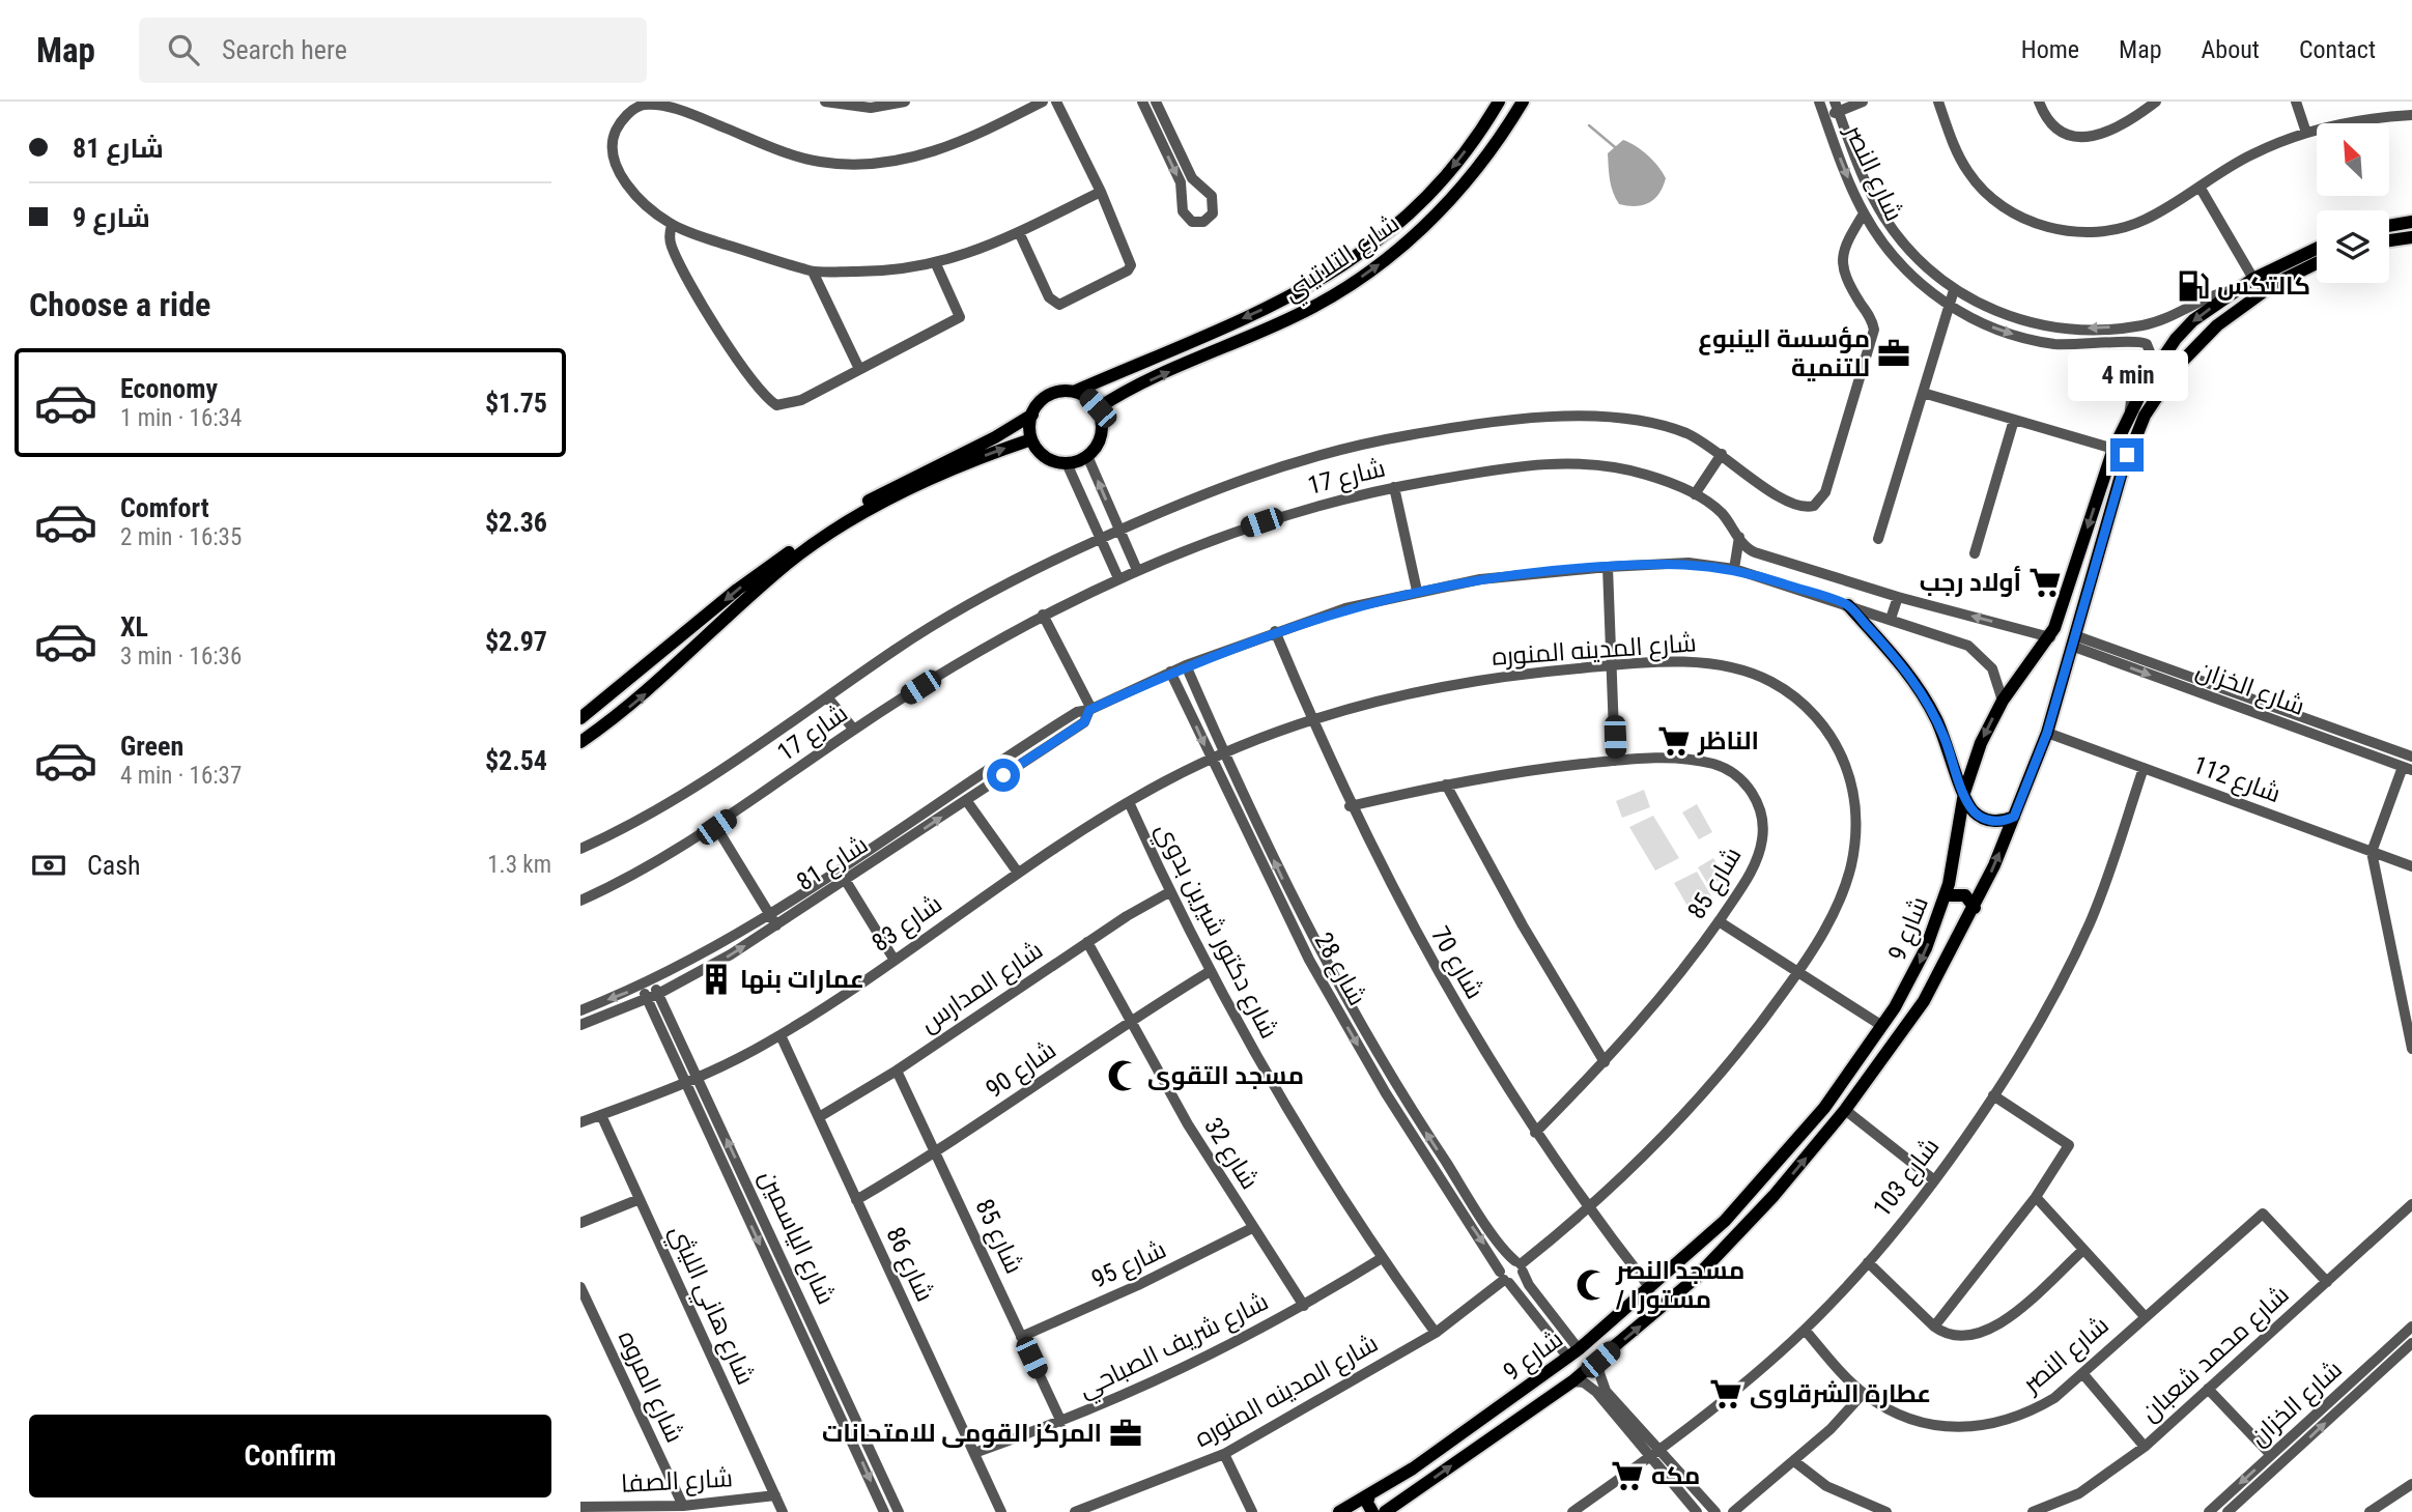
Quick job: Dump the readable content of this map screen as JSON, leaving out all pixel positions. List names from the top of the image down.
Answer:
{
  "streets": {
    "main road": ["شارع التلاتيني", "شارع 9"],
    "street": [
      "شارع النصر",
      "شارع 17",
      "شارع المدينه المنوره",
      "شارع الخزان",
      "شارع 112",
      "شارع 81",
      "شارع 85",
      "شارع 83",
      "شارع دكتور شيرين بدوي",
      "شارع 70",
      "شارع 28",
      "شارع المدارس",
      "شارع 90",
      "شارع 32",
      "شارع 103",
      "شارع الياسمين",
      "شارع 86",
      "شارع 95",
      "شارع هاني الليثي",
      "شارع شريف الصباحي",
      "شارع محمد شعبان",
      "شارع المروه",
      "شارع الصفا"
    ]
  },
  "crossings": [
    ["شارع النصر", "شارع 9"],
    ["شارع النصر", "شارع 103"],
    ["شارع النصر", "شارع محمد شعبان"],
    ["شارع 17", "شارع 9"],
    ["شارع المدينه المنوره", "شارع 83"],
    ["شارع المدينه المنوره", "شارع دكتور شيرين بدوي"],
    ["شارع المدينه المنوره", "شارع 70"],
    ["شارع المدينه المنوره", "شارع 28"],
    ["شارع الخزان", "شارع 9"],
    ["شارع 112", "شارع 9"],
    ["شارع 112", "شارع 103"],
    ["شارع 81", "شارع 9"],
    ["شارع 81", "شارع 70"],
    ["شارع 81", "شارع 28"],
    ["شارع 81", "شارع الياسمين"],
    ["شارع 85", "شارع 70"],
    ["شارع 85", "شارع المدارس"],
    ["شارع 85", "شارع 90"],
    ["شارع 85", "شارع 95"],
    ["شارع 85", "شارع شريف الصباحي"],
    ["شارع 83", "شارع دكتور شيرين بدوي"],
    ["شارع 83", "شارع 28"],
    ["شارع 83", "شارع الياسمين"],
    ["شارع 83", "شارع 86"],
    ["شارع 83", "شارع هاني الليثي"],
    ["شارع 9", "شارع 70"],
    ["شارع 9", "شارع 28"],
    ["شارع دكتور شيرين بدوي", "شارع المدارس"],
    ["شارع دكتور شيرين بدوي", "شارع 90"],
    ["شارع دكتور شيرين بدوي", "شارع شريف الصباحي"],
    ["شارع المدارس", "شارع 32"],
    ["شارع المدارس", "شارع 86"],
    ["شارع 90", "شارع 32"],
    ["شارع 90", "شارع 86"],
    ["شارع 32", "شارع 95"],
    ["شارع 32", "شارع شريف الصباحي"],
    ["شارع 86", "شارع شريف الصباحي"],
    ["شارع هاني الليثي", "شارع الصفا"],
    ["شارع المروه", "شارع الصفا"]
  ],
  "places": {
    "fuel station": ["كالتكس"],
    "office": ["مؤسسة الينبوع للتنمية", "المركز القومى للامتحانات"],
    "supermarket": [
      "أولاد رجب",
      "الناظر",
      "عطارة الشرقاوى",
      "مكه"
    ],
    "building": ["عمارات بنها"],
    "mosque": ["مسجد التقوى", "مسجد النصر / مستورا"]
  },
  "north": "top left",
  "page": {
    "header": "Map",
    "search": "Search here",
    "nav": [
      "Home",
      "Map",
      "About",
      "Contact"
    ],
    "banner": ["شارع 81", "شارع 9"],
    "heading": "Choose a ride",
    "list": [
      {
        "name": "Economy",
        "note": "1 min · 16:34",
        "value": "$1.75"
      },
      {
        "name": "Comfort",
        "note": "2 min · 16:35",
        "value": "$2.36"
      },
      {
        "name": "XL",
        "note": "3 min · 16:36",
        "value": "$2.97"
      },
      {
        "name": "Green",
        "note": "4 min · 16:37",
        "value": "$2.54"
      }
    ],
    "bubble": "4 min",
    "pay": ["Cash", "1.3 km"],
    "buttons": "Confirm"
  }
}
